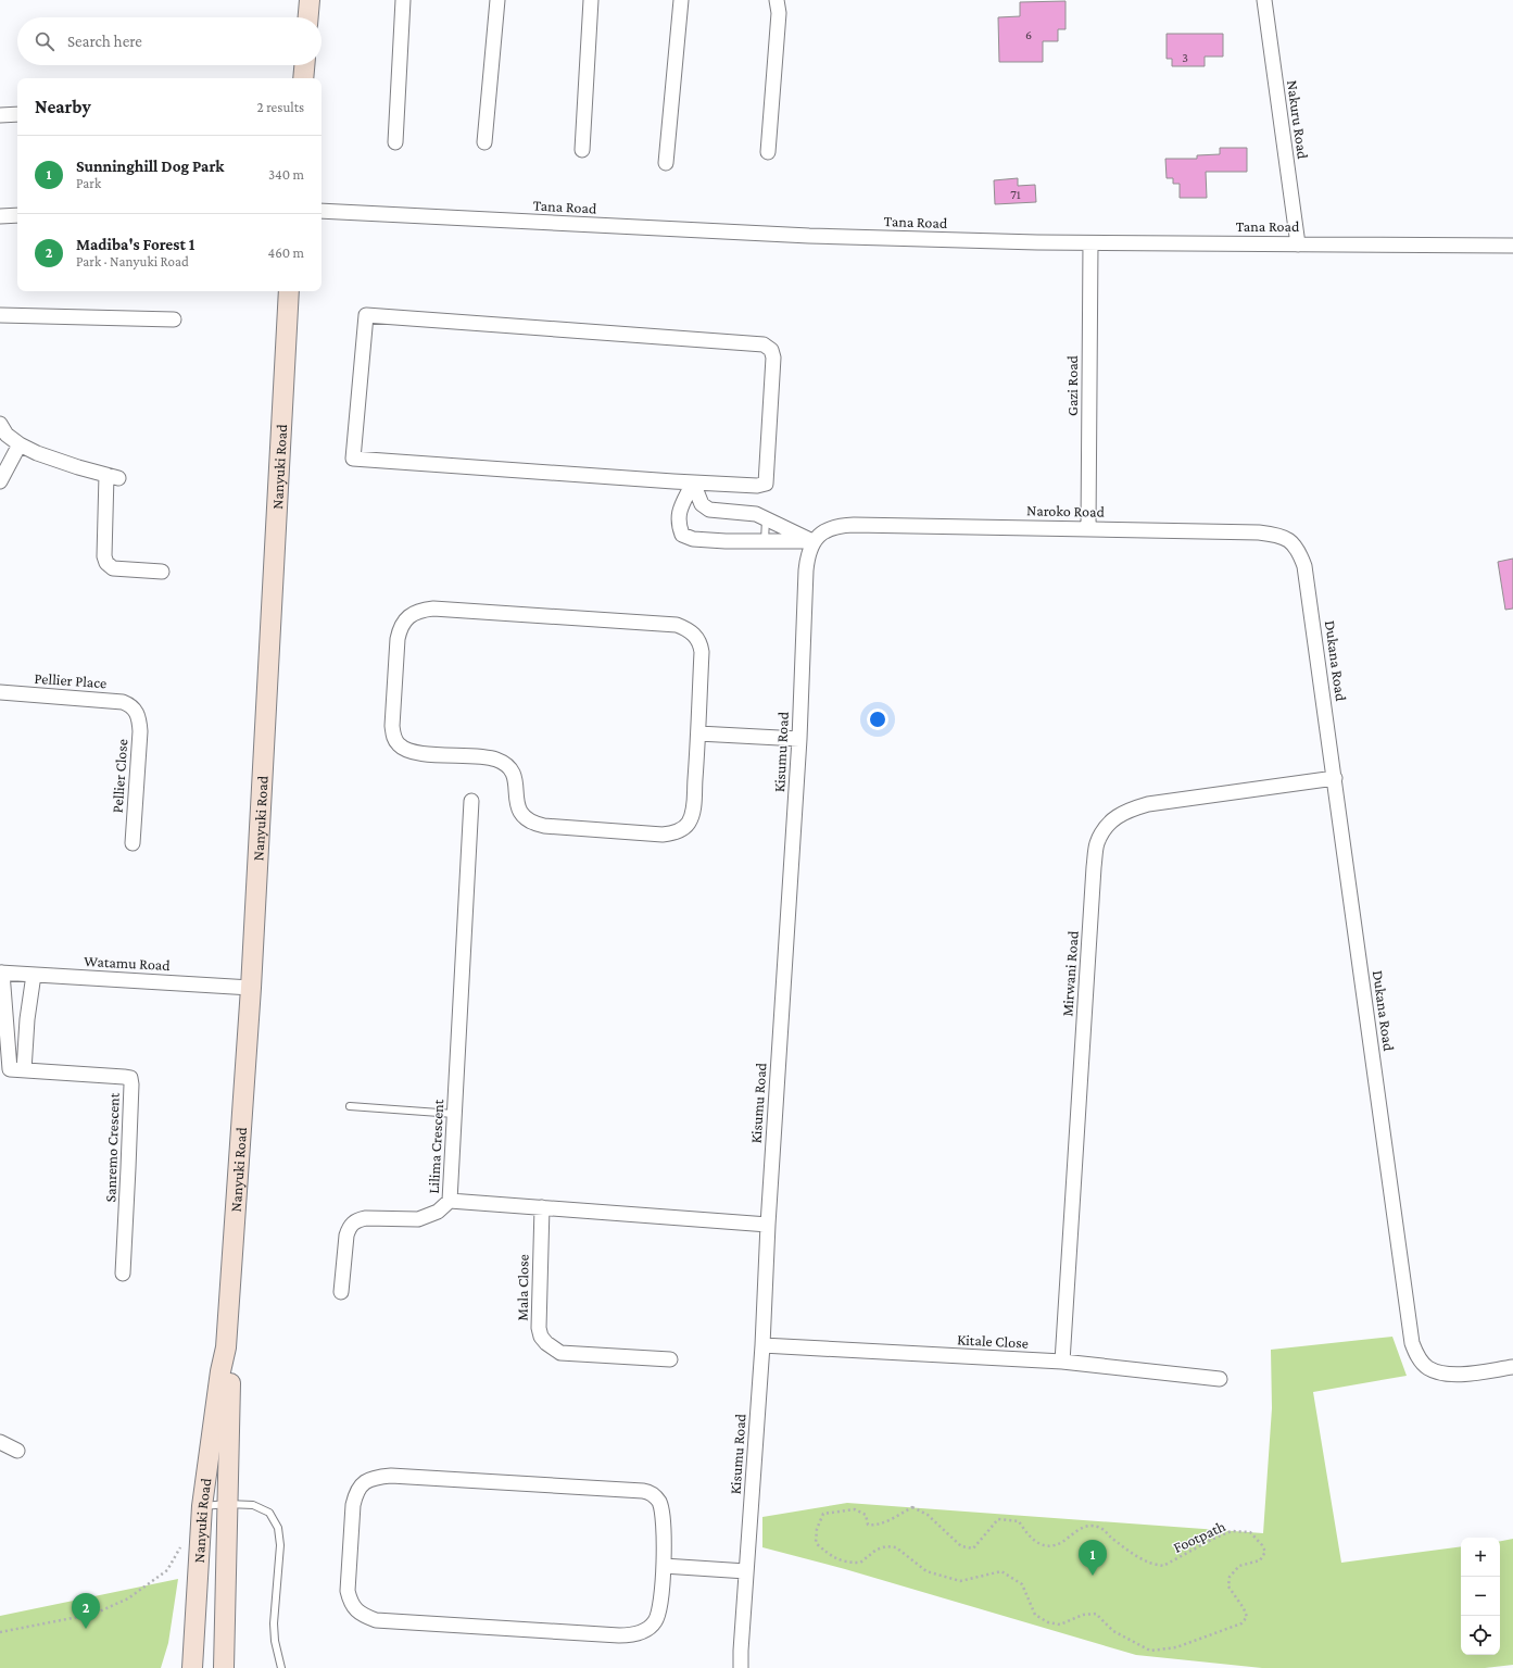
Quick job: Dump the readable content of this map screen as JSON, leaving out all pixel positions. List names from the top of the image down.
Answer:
{
  "streets": {
    "street": [
      "Nakuru Road",
      "Tana Road",
      "Gazi Road",
      "Nanyuki Road",
      "Naroko Road",
      "Dukana Road",
      "Pellier Place",
      "Kisumu Road",
      "Pellier Close",
      "Watamu Road",
      "Mirwani Road",
      "Lilima Crescent",
      "Sanremo Crescent",
      "Mala Close",
      "Kitale Close"
    ],
    "path": ["Footpath"]
  },
  "crossings": [
    ["Nakuru Road", "Tana Road"],
    ["Tana Road", "Gazi Road"],
    ["Gazi Road", "Naroko Road"],
    ["Nanyuki Road", "Watamu Road"],
    ["Naroko Road", "Dukana Road"],
    ["Naroko Road", "Kisumu Road"],
    ["Dukana Road", "Mirwani Road"],
    ["Pellier Place", "Pellier Close"],
    ["Kisumu Road", "Lilima Crescent"],
    ["Kisumu Road", "Kitale Close"],
    ["Mirwani Road", "Kitale Close"],
    ["Lilima Crescent", "Mala Close"]
  ],
  "house_numbers": ["6", "3", "71"],
  "page": {
    "search": "Search here",
    "heading": ["Nearby", "2 results"],
    "list": [
      {
        "mark": "1",
        "name": "Sunninghill Dog Park",
        "note": "Park",
        "value": "340 m"
      },
      {
        "mark": "2",
        "name": "Madiba's Forest 1",
        "note": "Park · Nanyuki Road",
        "value": "460 m"
      }
    ],
    "map_buttons": ["+", "−"],
    "pins": ["1", "2"]
  }
}
